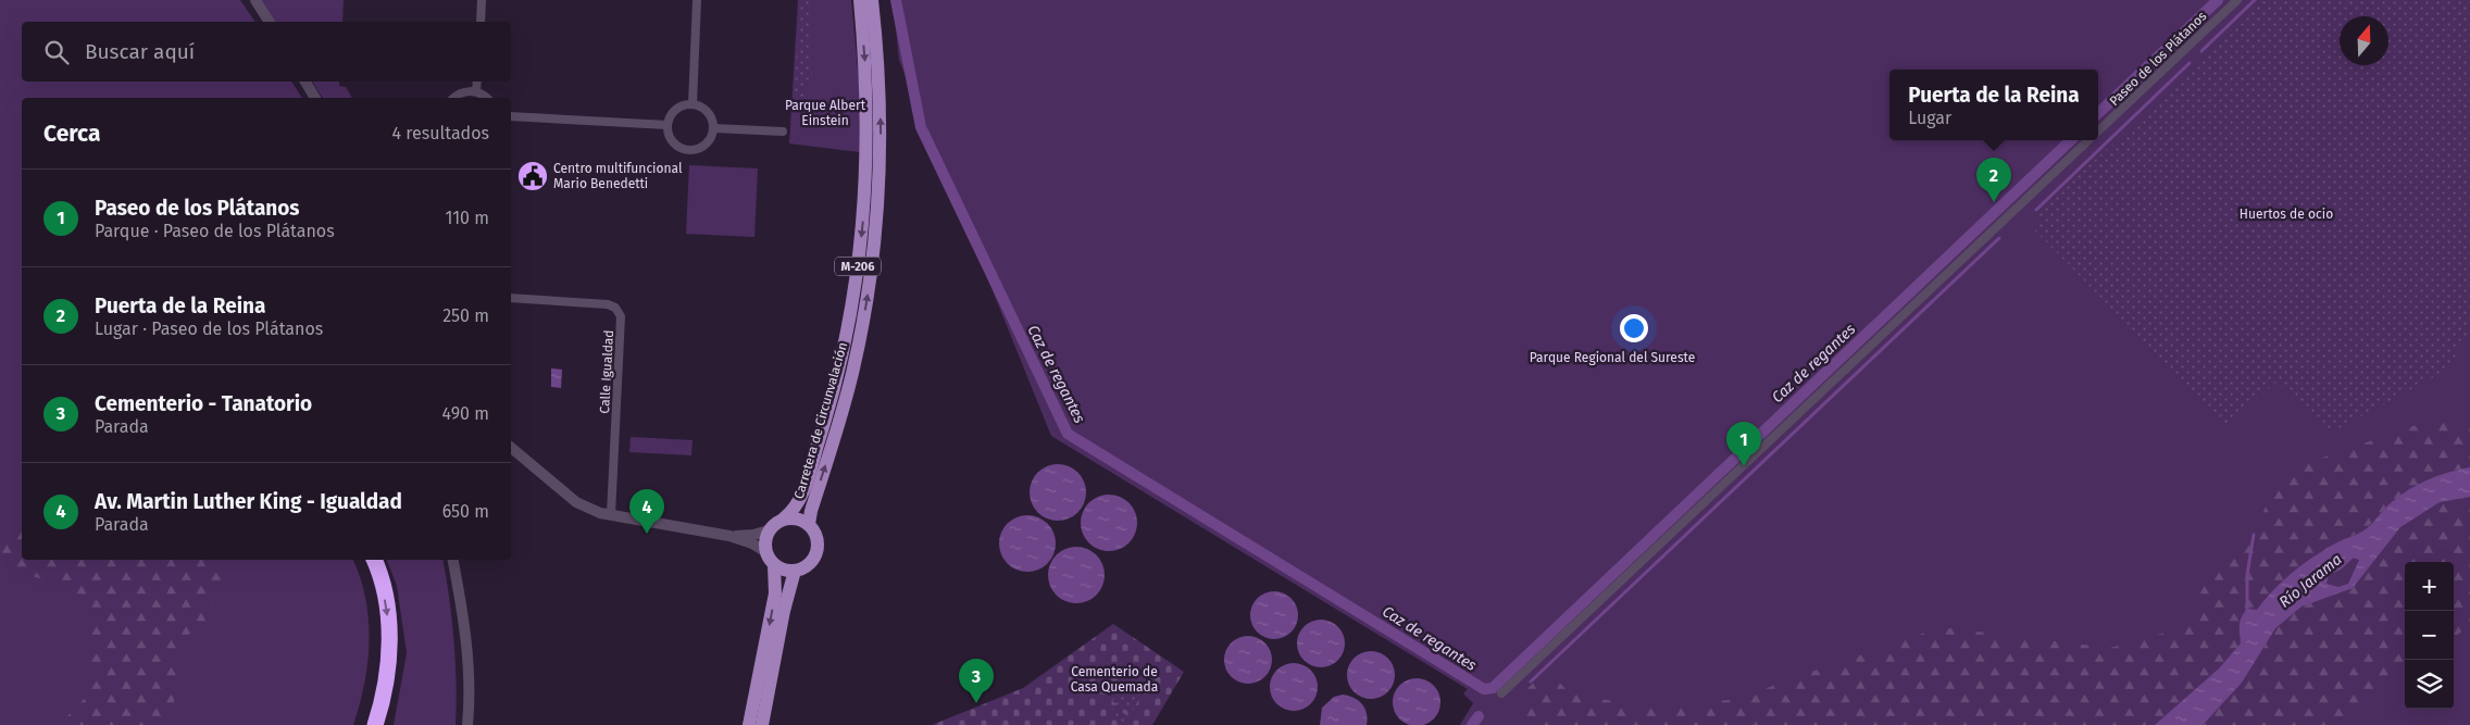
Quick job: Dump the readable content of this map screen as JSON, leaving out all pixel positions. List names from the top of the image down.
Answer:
{
  "streets": {
    "main road": ["M-206", "Carretera de Circunvalación"],
    "street": ["Paseo de los Plátanos", "Calle Igualdad"]
  },
  "crossings": [
    ["M-206", "Carretera de Circunvalación"]
  ],
  "water": ["Caz de regantes", "Río Jarama"],
  "parks": [
    "Parque Albert Einstein",
    "Huertos de ocio",
    "Parque Regional del Sureste",
    "Cementerio de Casa Quemada"
  ],
  "places": {
    "public building": ["Centro multifuncional Mario Benedetti"]
  },
  "north": "top",
  "page": {
    "search": "Buscar aquí",
    "popup": ["Puerta de la Reina", "Lugar"],
    "heading": ["Cerca", "4 resultados"],
    "pins": [
      "2",
      "1",
      "4",
      "3"
    ],
    "list": [
      {
        "mark": "1",
        "name": "Paseo de los Plátanos",
        "note": "Parque · Paseo de los Plátanos",
        "value": "110 m"
      },
      {
        "mark": "2",
        "name": "Puerta de la Reina",
        "note": "Lugar · Paseo de los Plátanos",
        "value": "250 m"
      },
      {
        "mark": "3",
        "name": "Cementerio - Tanatorio",
        "note": "Parada",
        "value": "490 m"
      },
      {
        "mark": "4",
        "name": "Av. Martin Luther King - Igualdad",
        "note": "Parada",
        "value": "650 m"
      }
    ],
    "map_buttons": ["+", "−"]
  }
}
